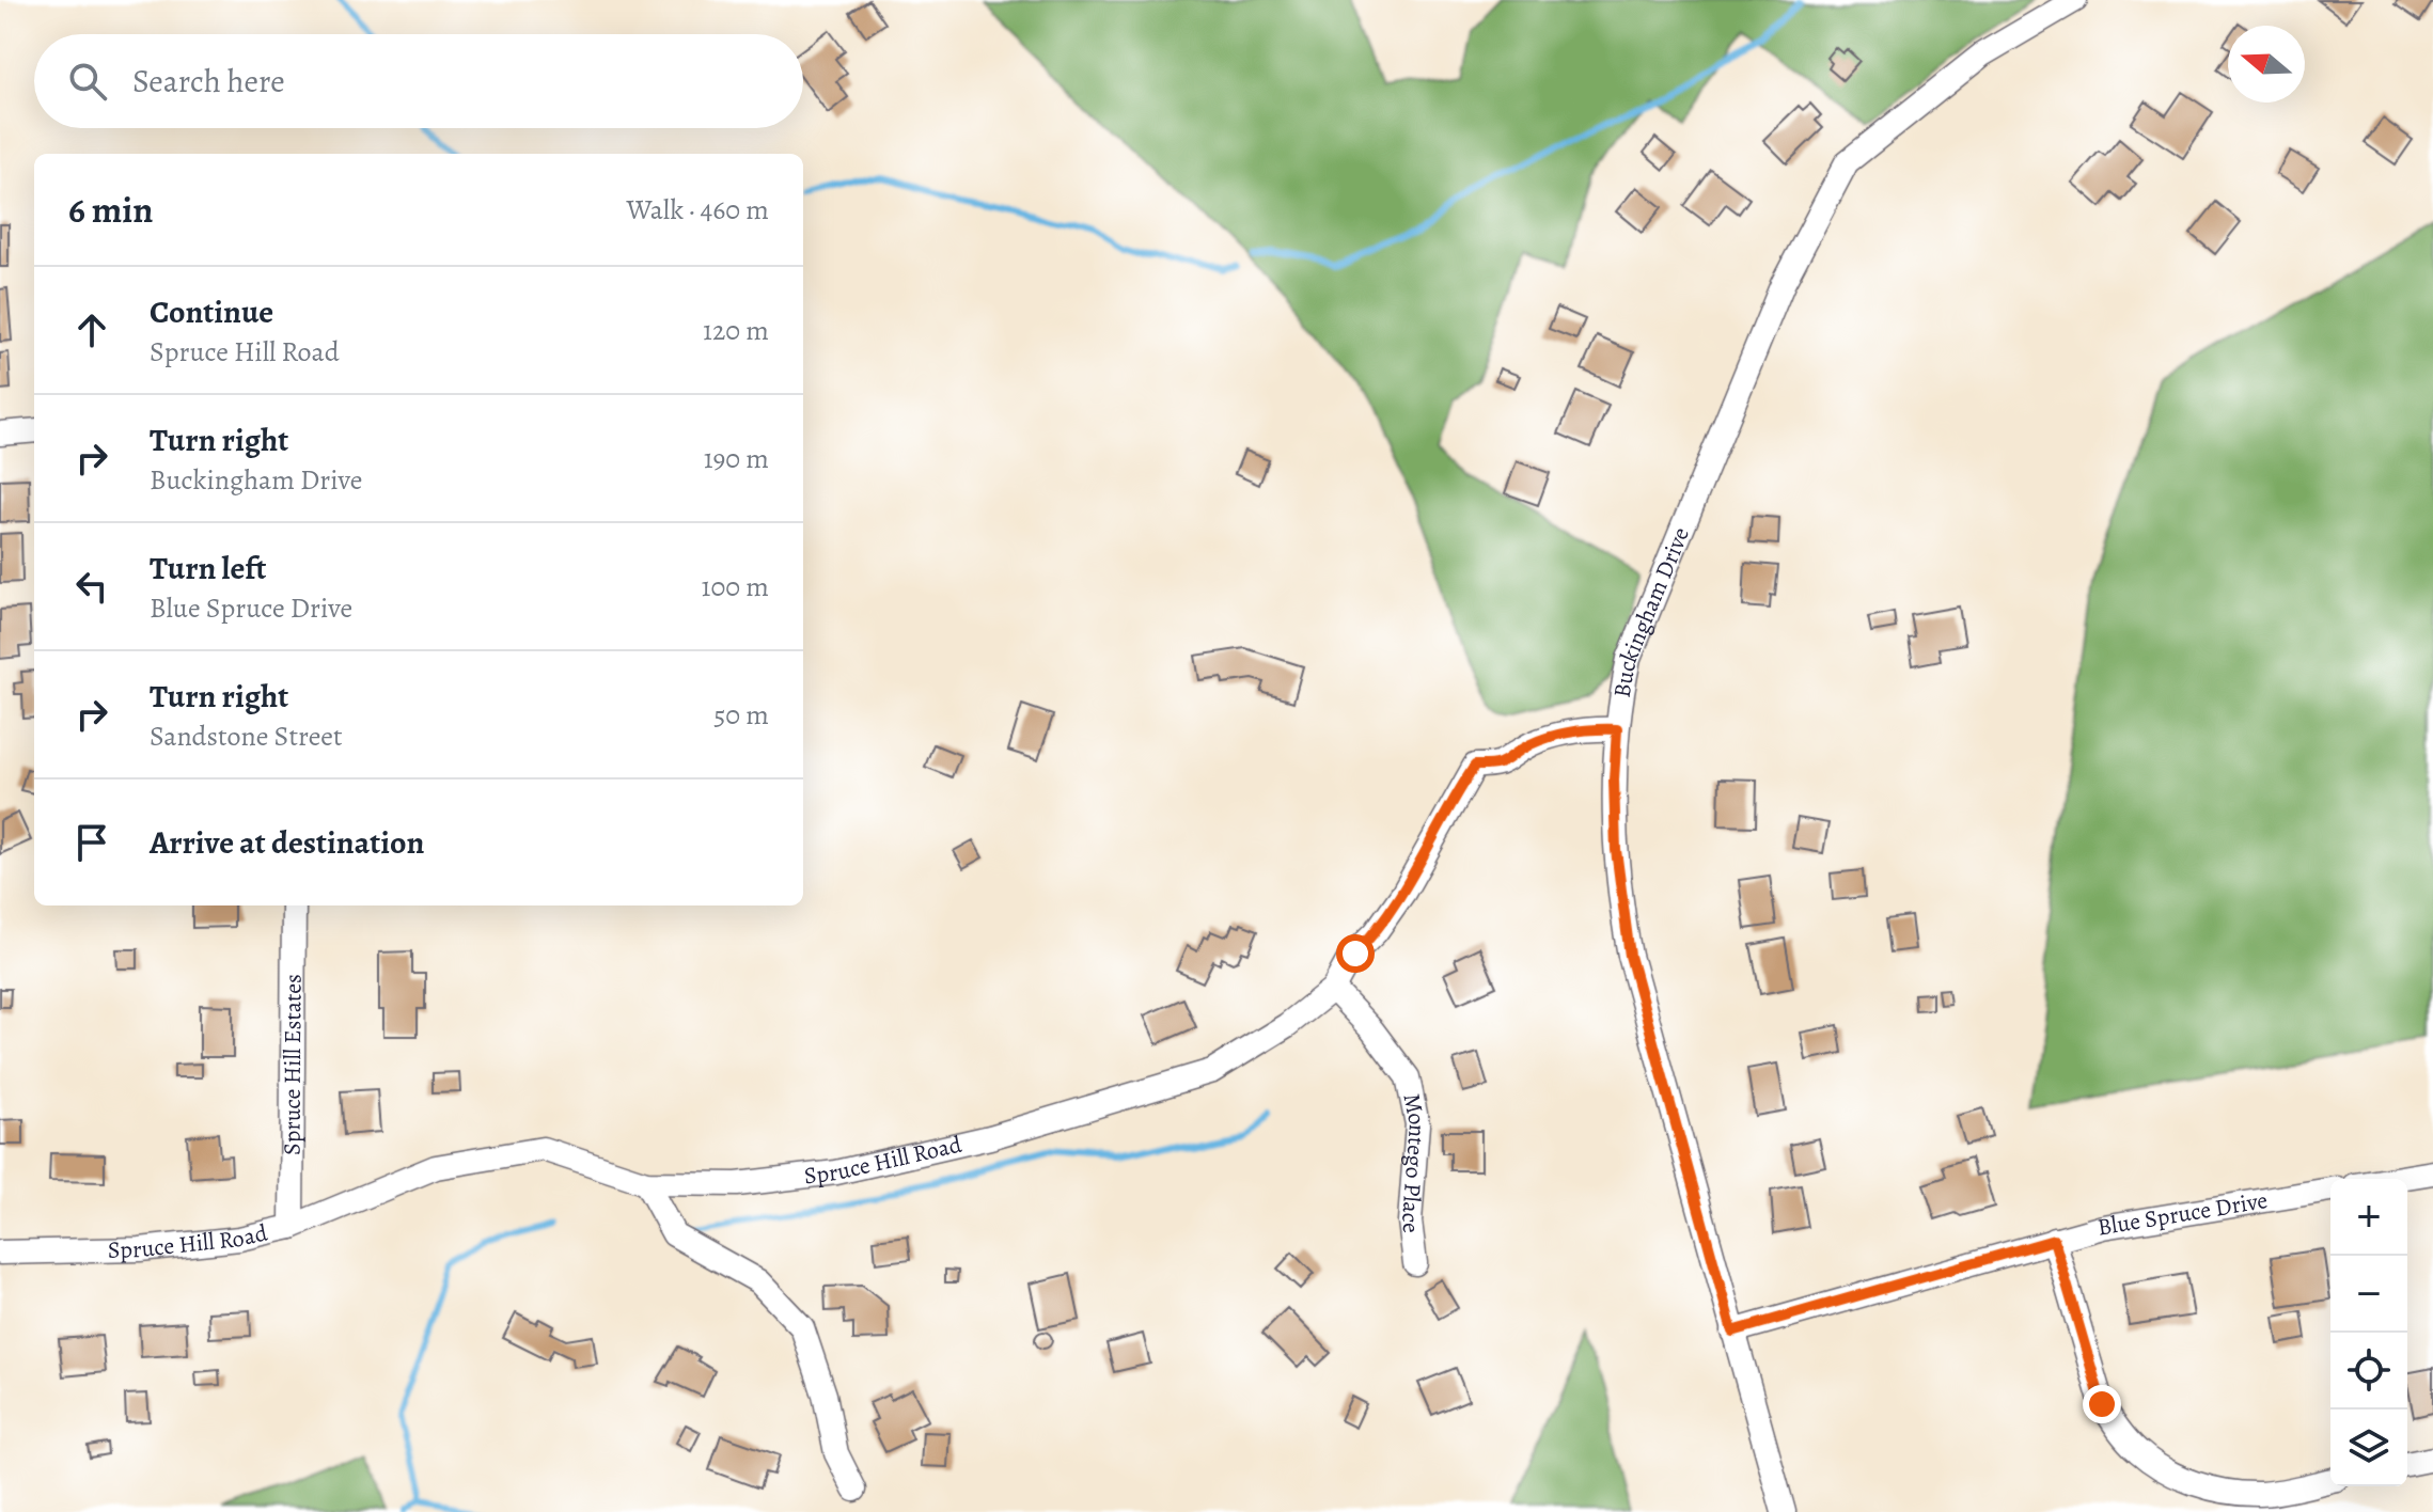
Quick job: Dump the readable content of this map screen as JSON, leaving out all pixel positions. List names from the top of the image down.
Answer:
{
  "streets": {
    "street": [
      "Buckingham Drive",
      "Spruce Hill Estates",
      "Spruce Hill Road",
      "Montego Place",
      "Blue Spruce Drive"
    ]
  },
  "crossings": [
    ["Buckingham Drive", "Spruce Hill Road"],
    ["Buckingham Drive", "Blue Spruce Drive"],
    ["Spruce Hill Estates", "Spruce Hill Road"],
    ["Spruce Hill Road", "Montego Place"]
  ],
  "north": "left",
  "page": {
    "search": "Search here",
    "heading": ["6 min", "Walk · 460 m"],
    "list": [
      ["Continue", "Spruce Hill Road", "120 m"],
      ["Turn right", "Buckingham Drive", "190 m"],
      ["Turn left", "Blue Spruce Drive", "100 m"],
      ["Turn right", "Sandstone Street", "50 m"],
      "Arrive at destination"
    ],
    "map_buttons": ["+", "−"]
  }
}
